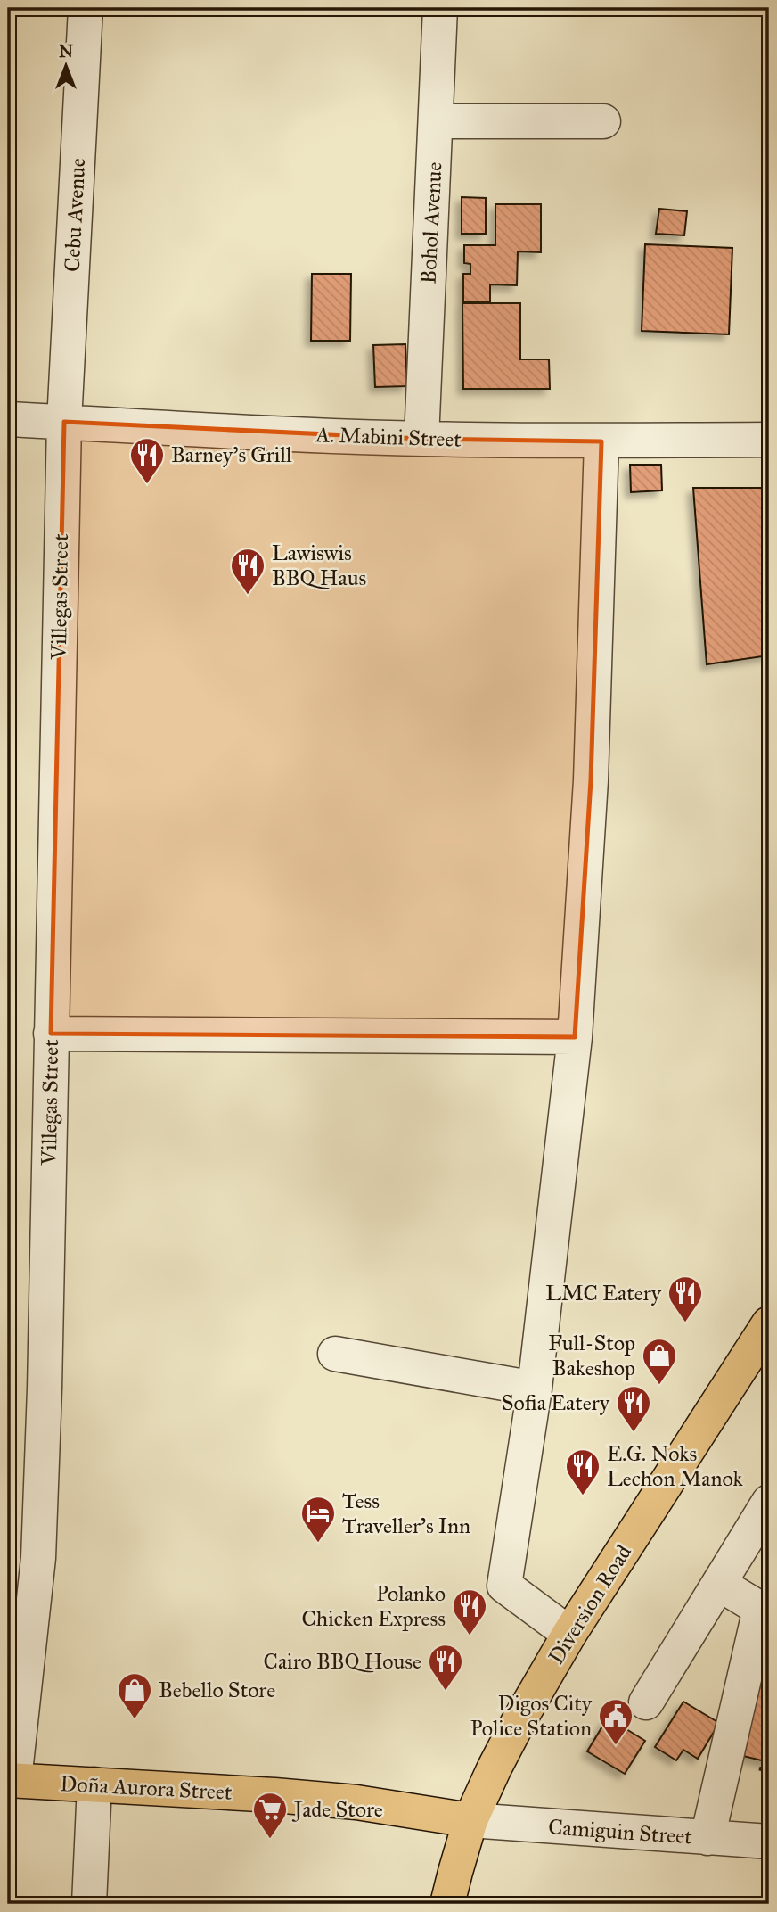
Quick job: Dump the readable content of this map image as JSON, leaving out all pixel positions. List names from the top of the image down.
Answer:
{
  "streets": {
    "main road": ["Diversion Road", "Doña Aurora Street"],
    "street": [
      "Cebu Avenue",
      "Bohol Avenue",
      "A. Mabini Street",
      "Villegas Street",
      "Camiguin Street"
    ]
  },
  "crossings": [
    ["Cebu Avenue", "A. Mabini Street"],
    ["Cebu Avenue", "Villegas Street"],
    ["Bohol Avenue", "A. Mabini Street"],
    ["A. Mabini Street", "Villegas Street"],
    ["Villegas Street", "Doña Aurora Street"],
    ["Diversion Road", "Doña Aurora Street"],
    ["Diversion Road", "Camiguin Street"],
    ["Doña Aurora Street", "Camiguin Street"]
  ],
  "places": {
    "restaurant": [
      "Barney's Grill",
      "Lawiswis BBQ Haus",
      "LMC Eatery",
      "Sofia Eatery",
      "E.G. Noks Lechon Manok",
      "Polanko Chicken Express",
      "Cairo BBQ House"
    ],
    "shop": ["Full-Stop Bakeshop", "Bebello Store"],
    "hotel": ["Tess Traveller's Inn"],
    "public building": ["Digos City Police Station"],
    "supermarket": ["Jade Store"]
  },
  "north": "top"
}
